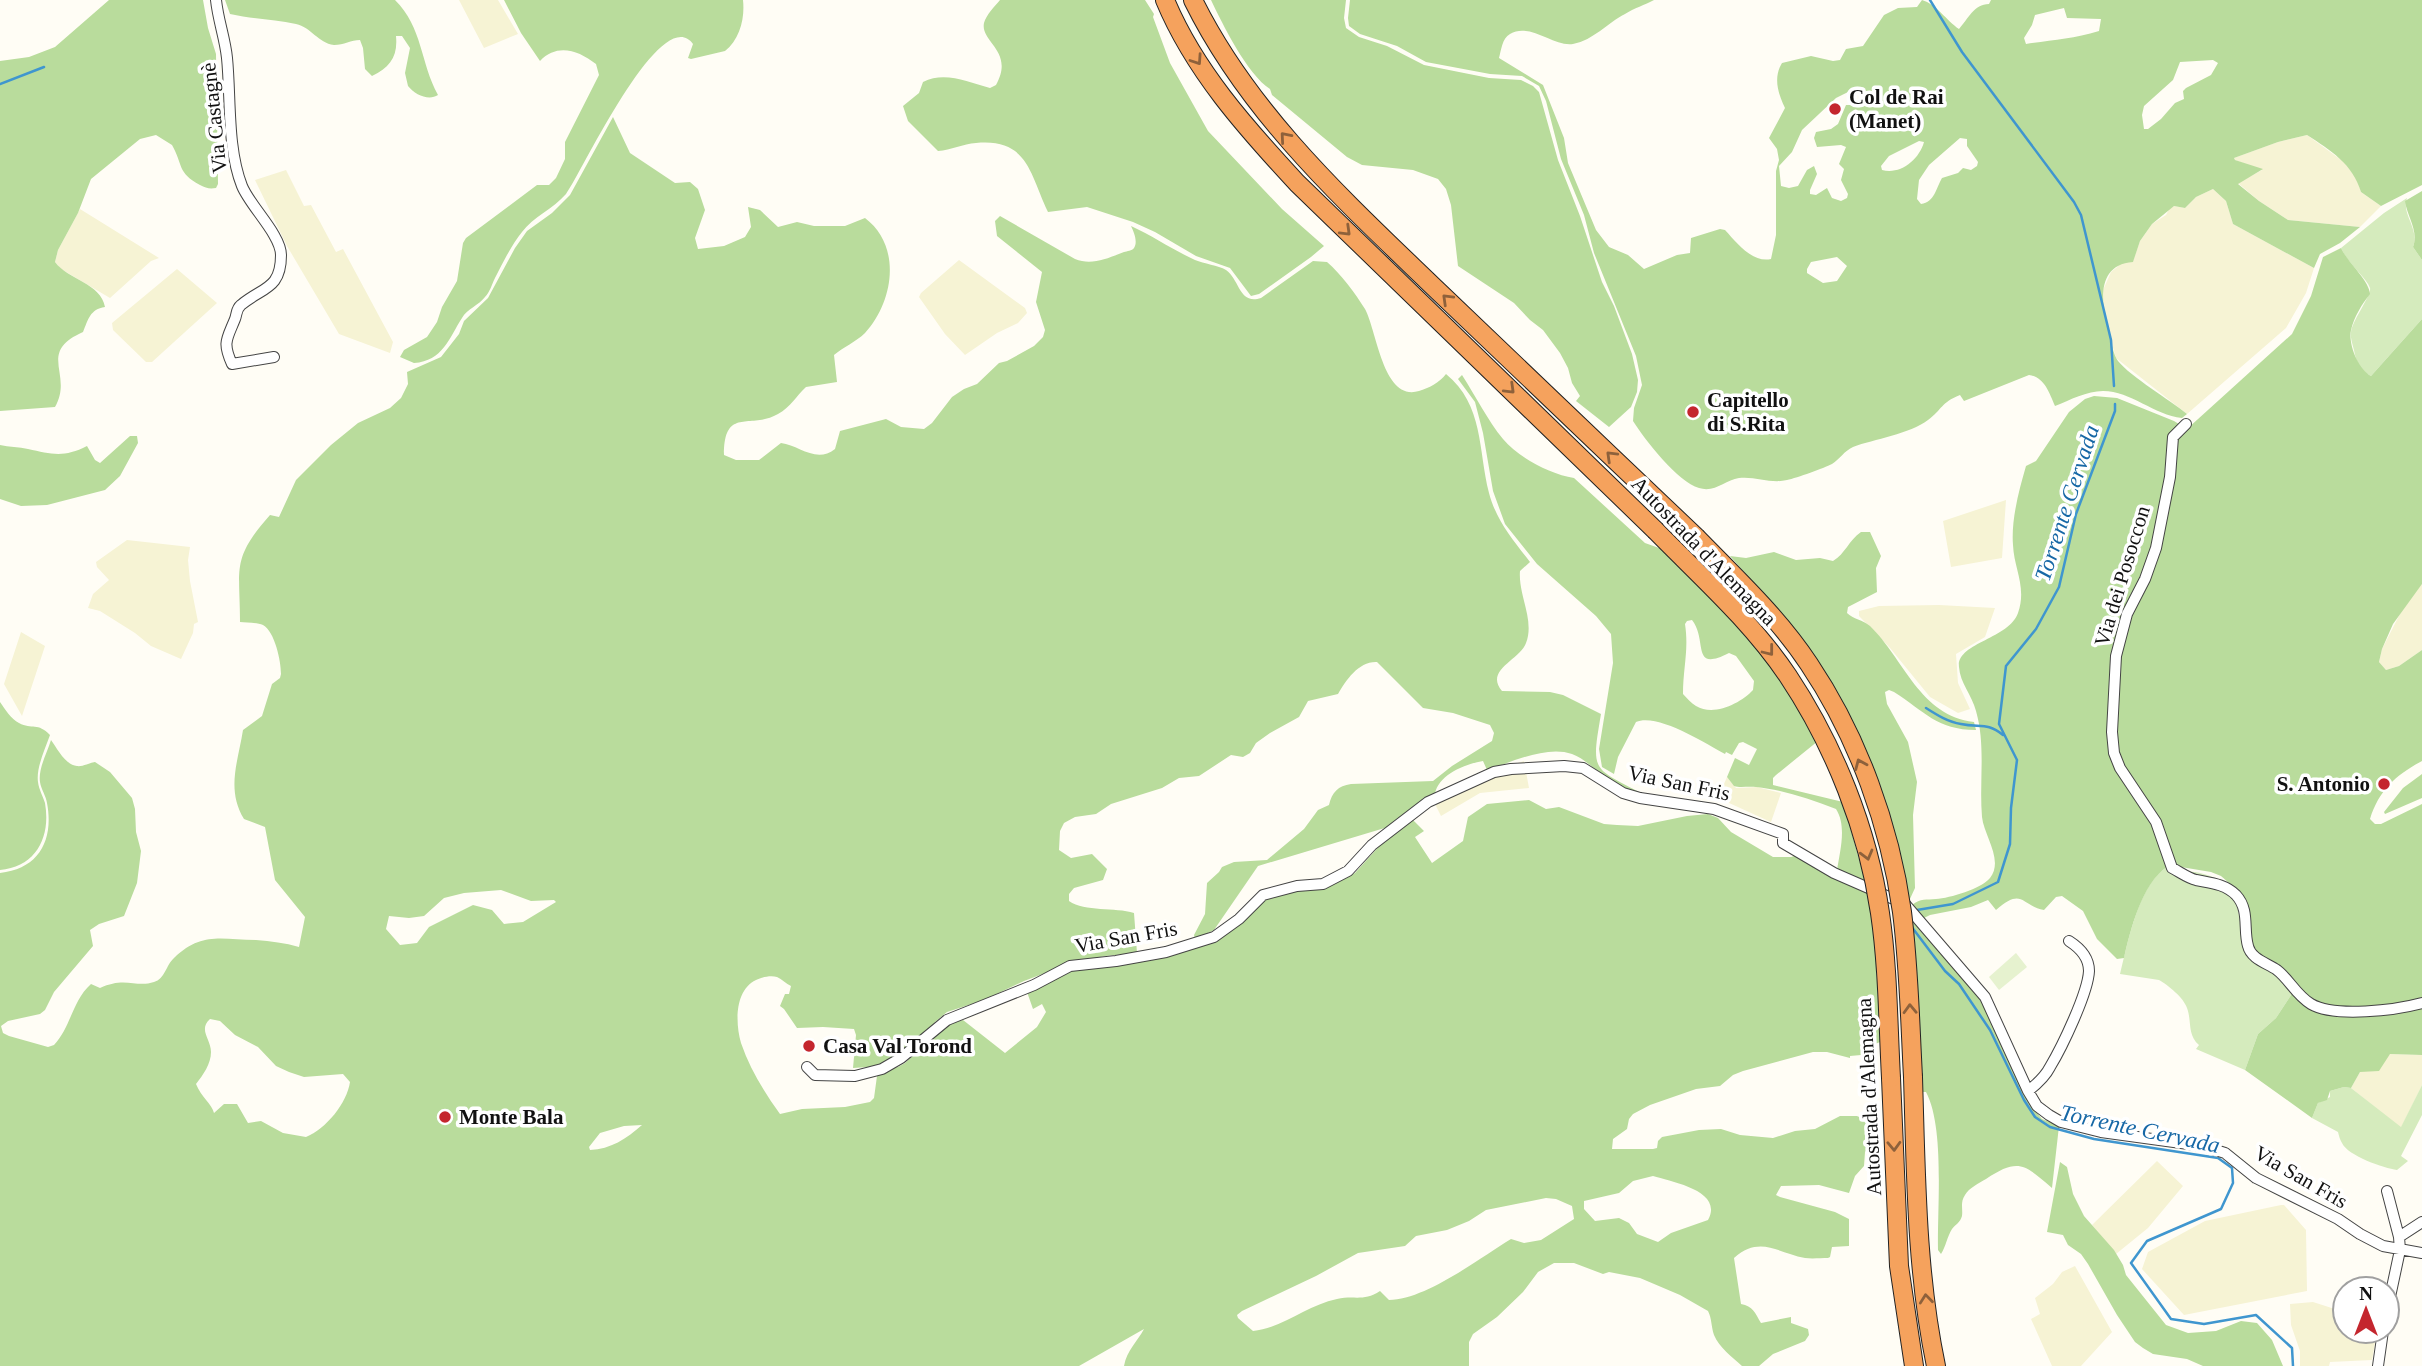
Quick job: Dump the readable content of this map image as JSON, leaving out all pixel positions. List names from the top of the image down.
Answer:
{
  "streets": {
    "highway": ["Autostrada d'Alemagna"],
    "street": ["Via Castagnè", "Via dei Posoccon", "Via San Fris"]
  },
  "water": ["Torrente Cervada"],
  "places": [
    "Col de Rai (Manet)",
    "Capitello di S.Rita",
    "S. Antonio",
    "Casa Val Torond",
    "Monte Bala"
  ],
  "north": "top"
}
